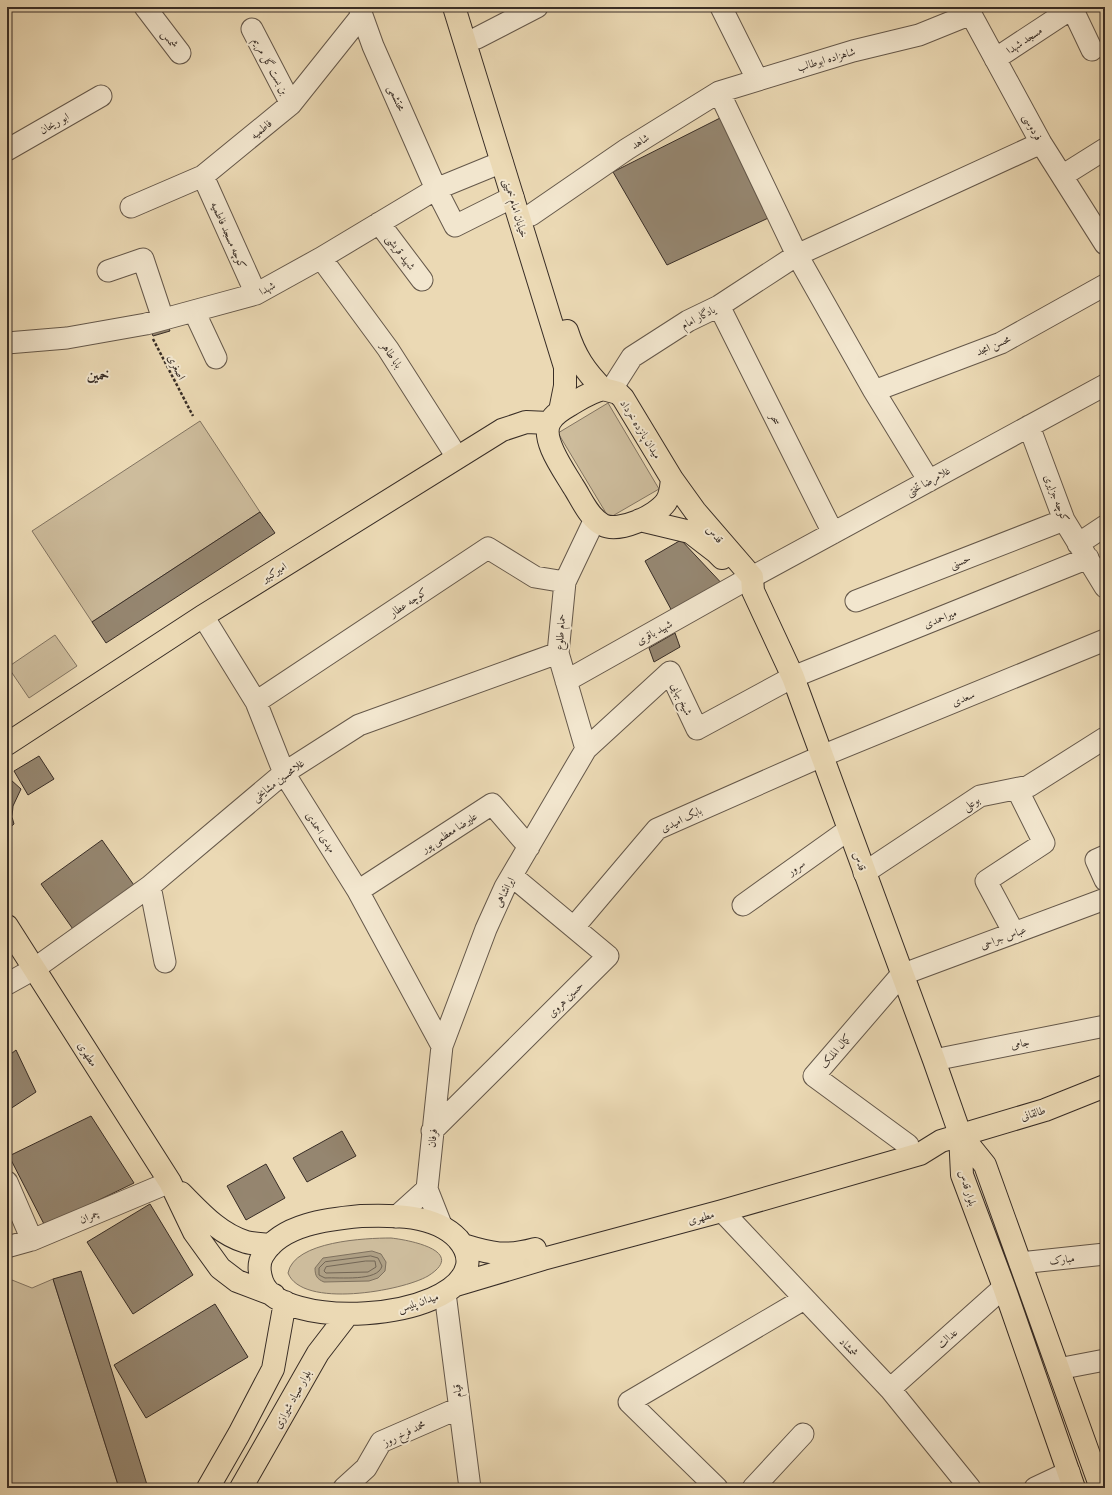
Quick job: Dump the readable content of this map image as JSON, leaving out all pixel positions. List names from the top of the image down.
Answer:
{
  "streets": {
    "main road": [
      "خیابان امام خمینی",
      "میدان پانزده خرداد",
      "قدس",
      "امیرکبیر",
      "مطهری",
      "طالقانی",
      "بلوار قدس",
      "میدان پلیس",
      "بلوار صیاد شیرازی"
    ],
    "street": [
      "شمس",
      "مسجد شهدا",
      "شاهزاده ابوطالب",
      "بن بست گل مریم",
      "محتشمی",
      "ابو ریحان",
      "فردوسی",
      "فاطمیه",
      "شاهد",
      "کوچه مسجد فاطمیه",
      "شهید قریشی",
      "شهدا",
      "یادگار امام",
      "محسن امجد",
      "بابا طاهر",
      "سحر",
      "غلامرضا تختی",
      "کوچه جزایری",
      "حسنی",
      "کوچه عطار",
      "میراحمدی",
      "حمام طلوع",
      "شهید باقری",
      "سعدی",
      "شیخ بهایی",
      "غلامحسین مشایخی",
      "بوعلی",
      "بابک امیدی",
      "مهدی احمدی",
      "علیرضا معظمی پور",
      "سرور",
      "ایرانشاهی",
      "عباس جراحی",
      "حسین هروی",
      "جامی",
      "کمال الملک",
      "فرفان",
      "چمران",
      "مبارک",
      "عدالت",
      "شمشاد",
      "قیام",
      "محمد فرخ روز"
    ],
    "path": ["اصغری"]
  },
  "crossings": [
    ["مسجد شهدا", "فردوسی"],
    ["شاهزاده ابوطالب", "فردوسی"],
    ["شاهزاده ابوطالب", "شاهد"],
    ["بن بست گل مریم", "فاطمیه"],
    ["محتشمی", "فاطمیه"],
    ["محتشمی", "خیابان امام خمینی"],
    ["محتشمی", "شهدا"],
    ["فردوسی", "یادگار امام"],
    ["فاطمیه", "کوچه مسجد فاطمیه"],
    ["شاهد", "خیابان امام خمینی"],
    ["خیابان امام خمینی", "شهدا"],
    ["خیابان امام خمینی", "یادگار امام"],
    ["خیابان امام خمینی", "میدان پانزده خرداد"],
    ["خیابان امام خمینی", "قدس"],
    ["خیابان امام خمینی", "امیرکبیر"],
    ["خیابان امام خمینی", "حمام طلوع"],
    ["کوچه مسجد فاطمیه", "شهدا"],
    ["شهید قریشی", "شهدا"],
    ["شهدا", "بابا طاهر"],
    ["شهدا", "اصغری"],
    ["یادگار امام", "سحر"],
    ["یادگار امام", "میدان پانزده خرداد"],
    ["یادگار امام", "قدس"],
    ["یادگار امام", "امیرکبیر"],
    ["یادگار امام", "حمام طلوع"],
    ["بابا طاهر", "امیرکبیر"],
    ["سحر", "غلامرضا تختی"],
    ["میدان پانزده خرداد", "قدس"],
    ["میدان پانزده خرداد", "امیرکبیر"],
    ["میدان پانزده خرداد", "حمام طلوع"],
    ["غلامرضا تختی", "کوچه جزایری"],
    ["غلامرضا تختی", "قدس"],
    ["غلامرضا تختی", "شهید باقری"],
    ["کوچه جزایری", "حسنی"],
    ["کوچه جزایری", "میراحمدی"],
    ["قدس", "امیرکبیر"],
    ["قدس", "میراحمدی"],
    ["قدس", "حمام طلوع"],
    ["قدس", "شهید باقری"],
    ["قدس", "سعدی"],
    ["قدس", "شیخ بهایی"],
    ["قدس", "بوعلی"],
    ["قدس", "بابک امیدی"],
    ["قدس", "سرور"],
    ["قدس", "عباس جراحی"],
    ["قدس", "جامی"],
    ["قدس", "کمال الملک"],
    ["قدس", "مطهری"],
    ["قدس", "طالقانی"],
    ["قدس", "بلوار قدس"],
    ["امیرکبیر", "حمام طلوع"],
    ["امیرکبیر", "مهدی احمدی"],
    ["کوچه عطار", "حمام طلوع"],
    ["کوچه عطار", "مهدی احمدی"],
    ["میراحمدی", "شیخ بهایی"],
    ["حمام طلوع", "شهید باقری"],
    ["حمام طلوع", "شیخ بهایی"],
    ["حمام طلوع", "غلامحسین مشایخی"],
    ["حمام طلوع", "ایرانشاهی"],
    ["سعدی", "بابک امیدی"],
    ["شیخ بهایی", "ایرانشاهی"],
    ["غلامحسین مشایخی", "مهدی احمدی"],
    ["غلامحسین مشایخی", "مطهری"],
    ["بابک امیدی", "حسین هروی"],
    ["مهدی احمدی", "علیرضا معظمی پور"],
    ["مهدی احمدی", "ایرانشاهی"],
    ["مهدی احمدی", "فرفان"],
    ["علیرضا معظمی پور", "ایرانشاهی"],
    ["ایرانشاهی", "حسین هروی"],
    ["ایرانشاهی", "فرفان"],
    ["عباس جراحی", "کمال الملک"],
    ["حسین هروی", "فرفان"],
    ["کمال الملک", "مطهری"],
    ["مطهری", "طالقانی"],
    ["مطهری", "بلوار قدس"],
    ["مطهری", "چمران"],
    ["مطهری", "میدان پلیس"],
    ["مطهری", "شمشاد"],
    ["مطهری", "قیام"],
    ["طالقانی", "بلوار قدس"],
    ["بلوار قدس", "مبارک"],
    ["بلوار قدس", "عدالت"],
    ["میدان پلیس", "قیام"],
    ["میدان پلیس", "بلوار صیاد شیرازی"],
    ["عدالت", "شمشاد"],
    ["قیام", "محمد فرخ روز"]
  ],
  "districts": ["خمین"]
}
